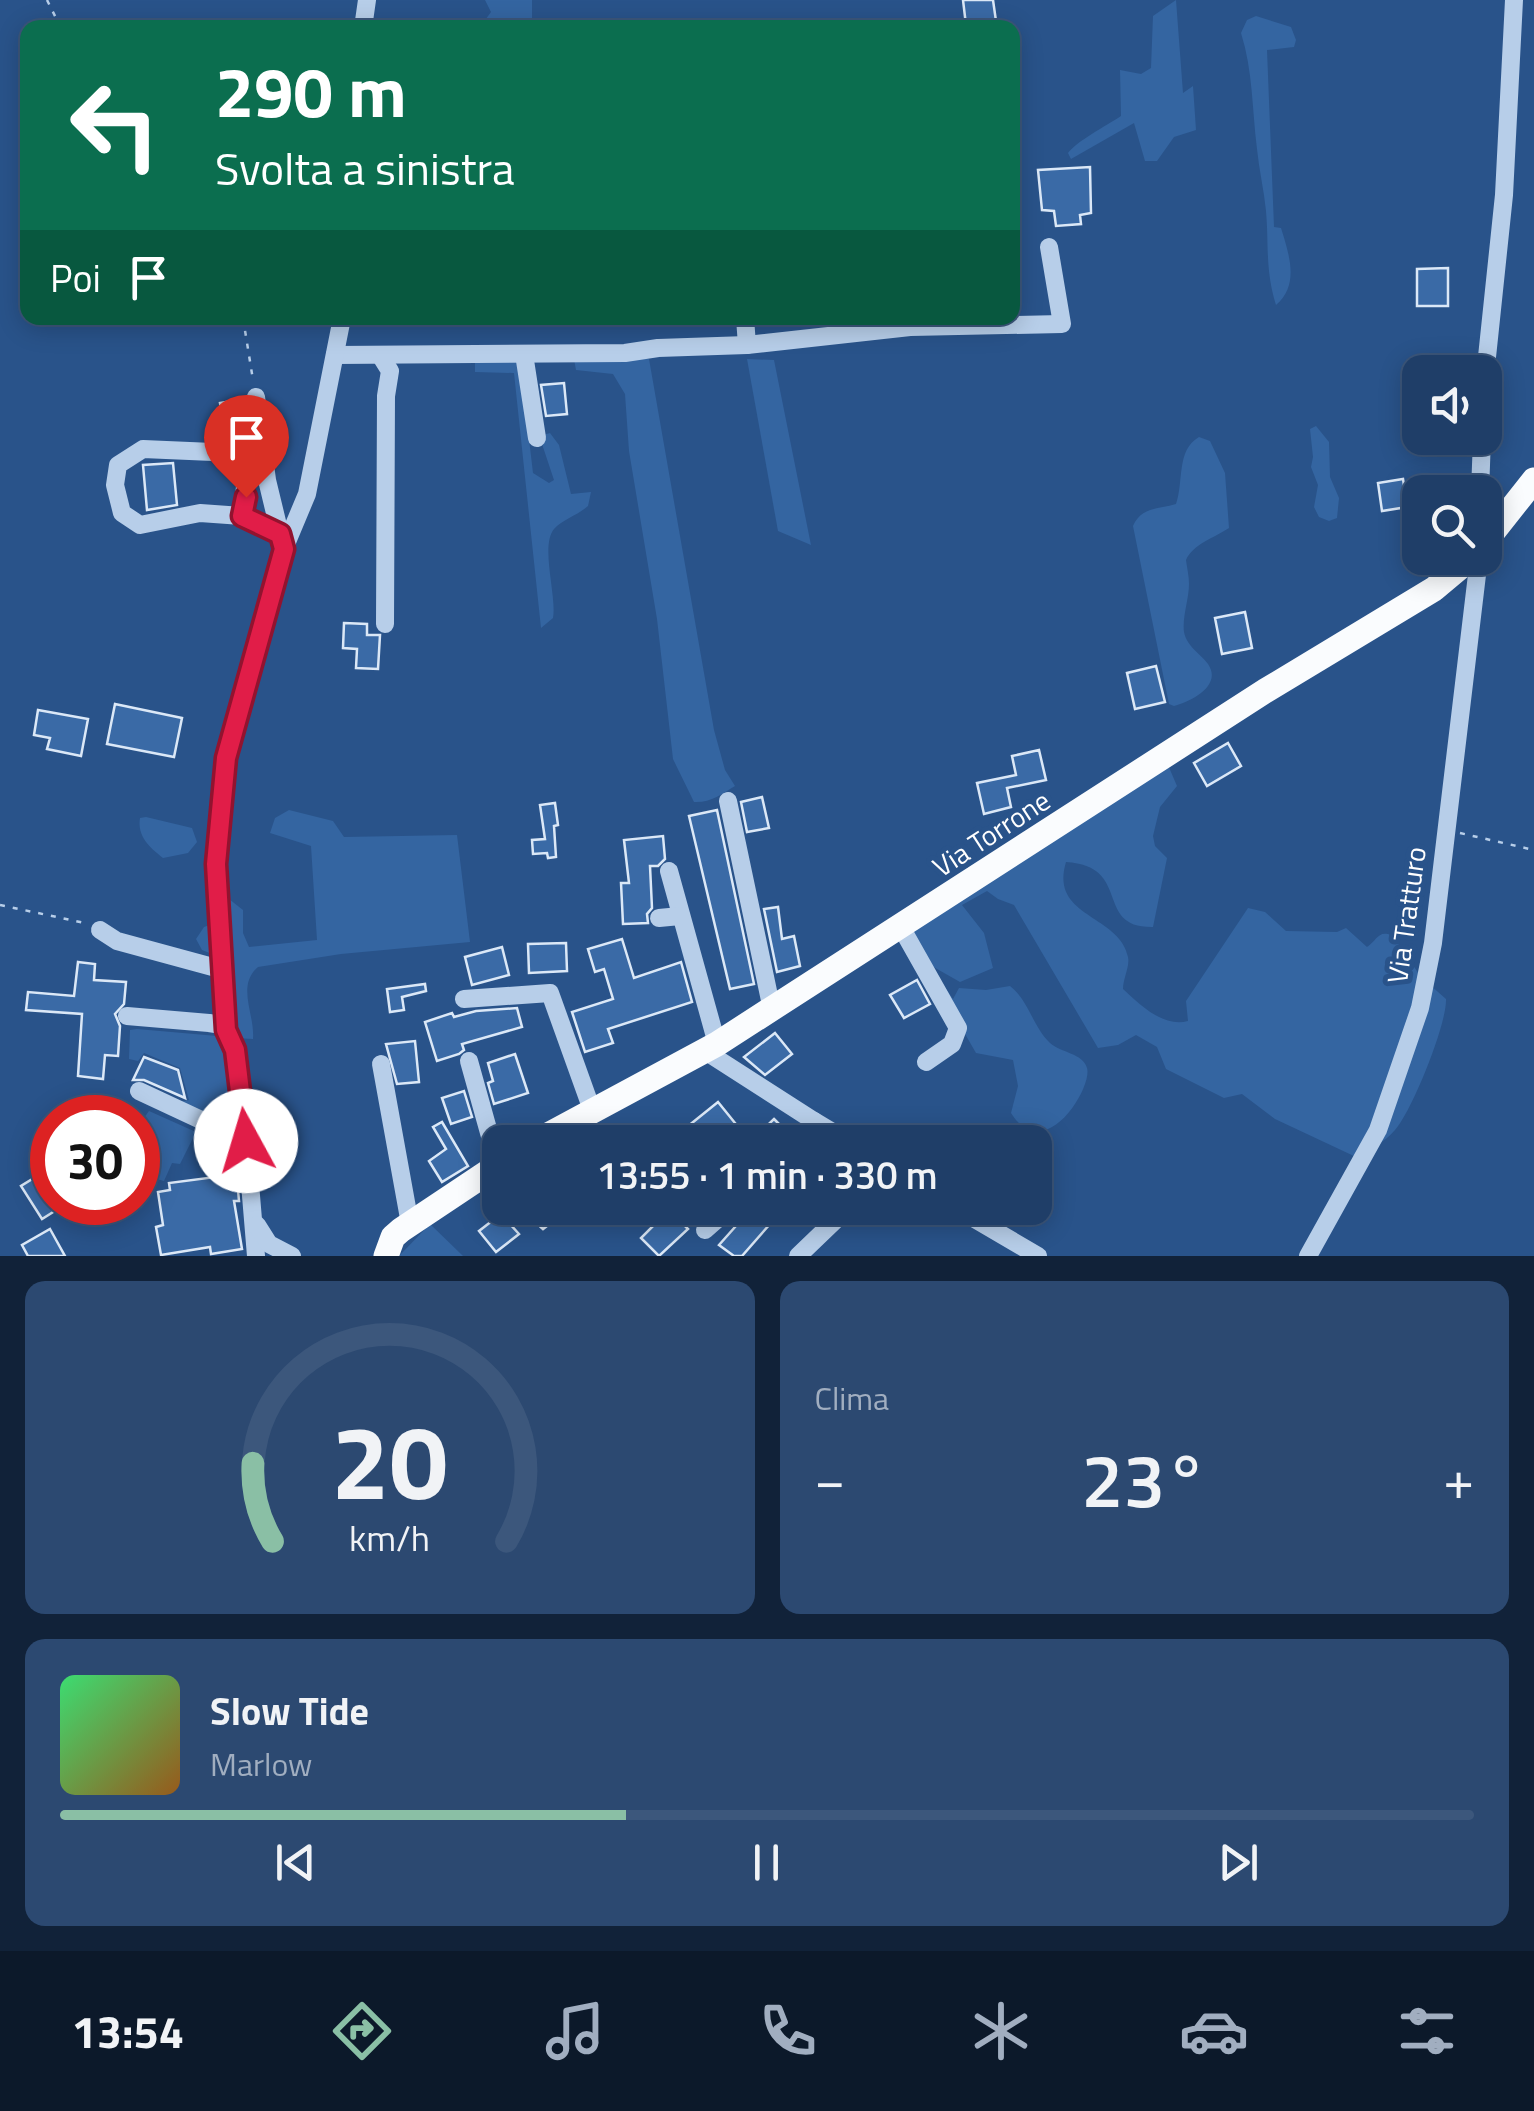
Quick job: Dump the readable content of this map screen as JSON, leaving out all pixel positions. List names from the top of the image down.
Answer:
{
  "streets": {
    "main road": ["Via Torrone"],
    "street": ["Via Tratturo"]
  },
  "page": {
    "turn": ["290 m", "Svolta a sinistra"],
    "then": "Poi",
    "limit": "30",
    "trip": "13:55 · 1 min · 330 m",
    "tile": "Clima",
    "heat": ["−", "23°", "+"],
    "song": ["Slow Tide", "Marlow"],
    "tabs": "13:54",
    "gauge": ["20", "km/h"]
  }
}
